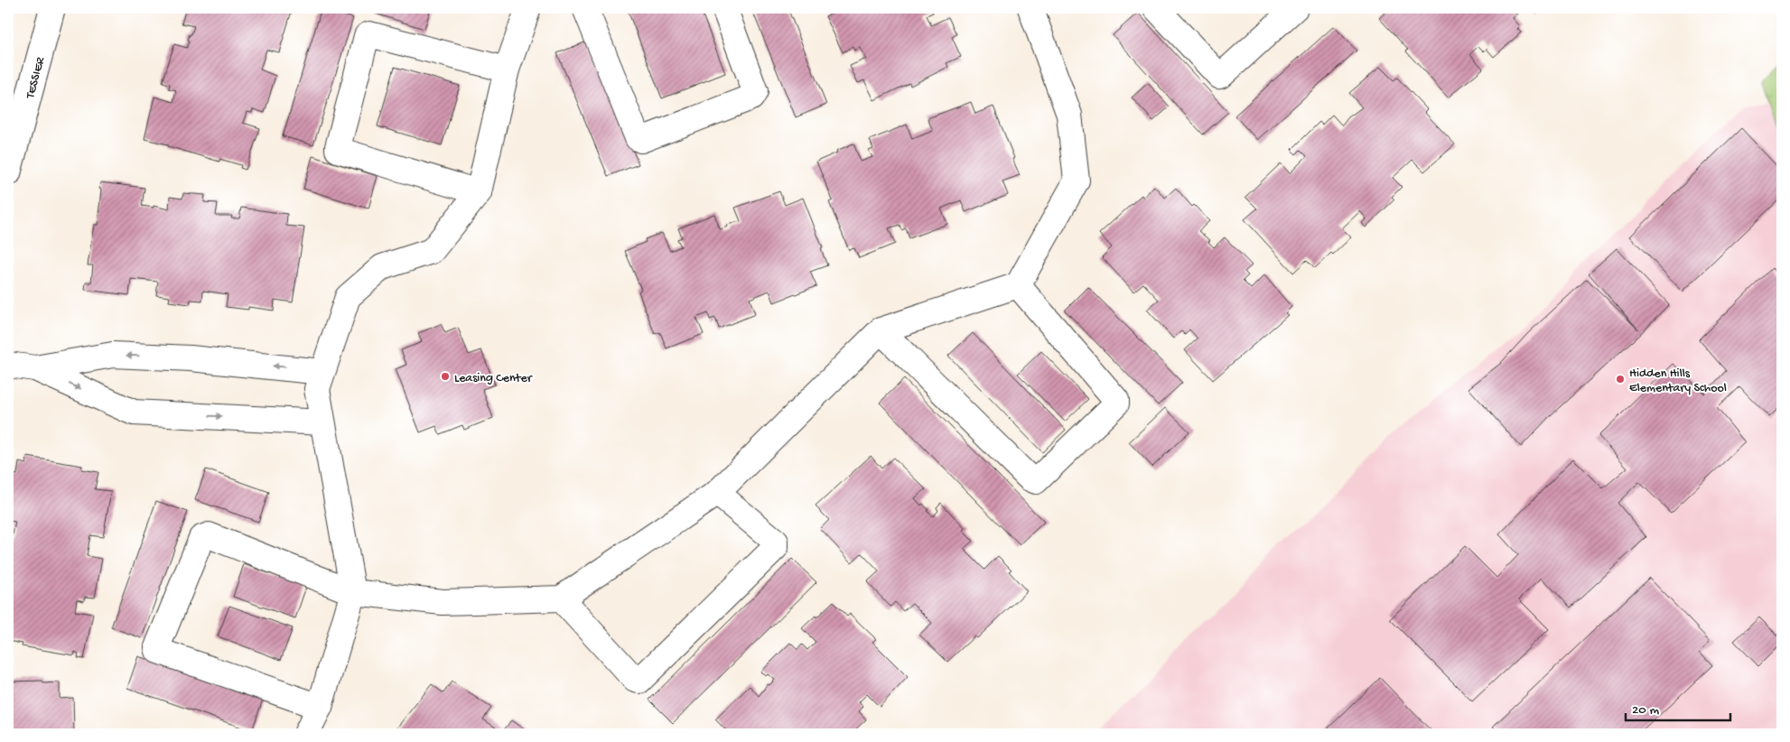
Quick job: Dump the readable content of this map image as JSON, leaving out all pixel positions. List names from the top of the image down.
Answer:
{
  "streets": {
    "street": ["TESSIER"]
  },
  "places": ["Leasing Center", "Hidden Hills Elementary School"],
  "scale_bar": "20 m"
}
